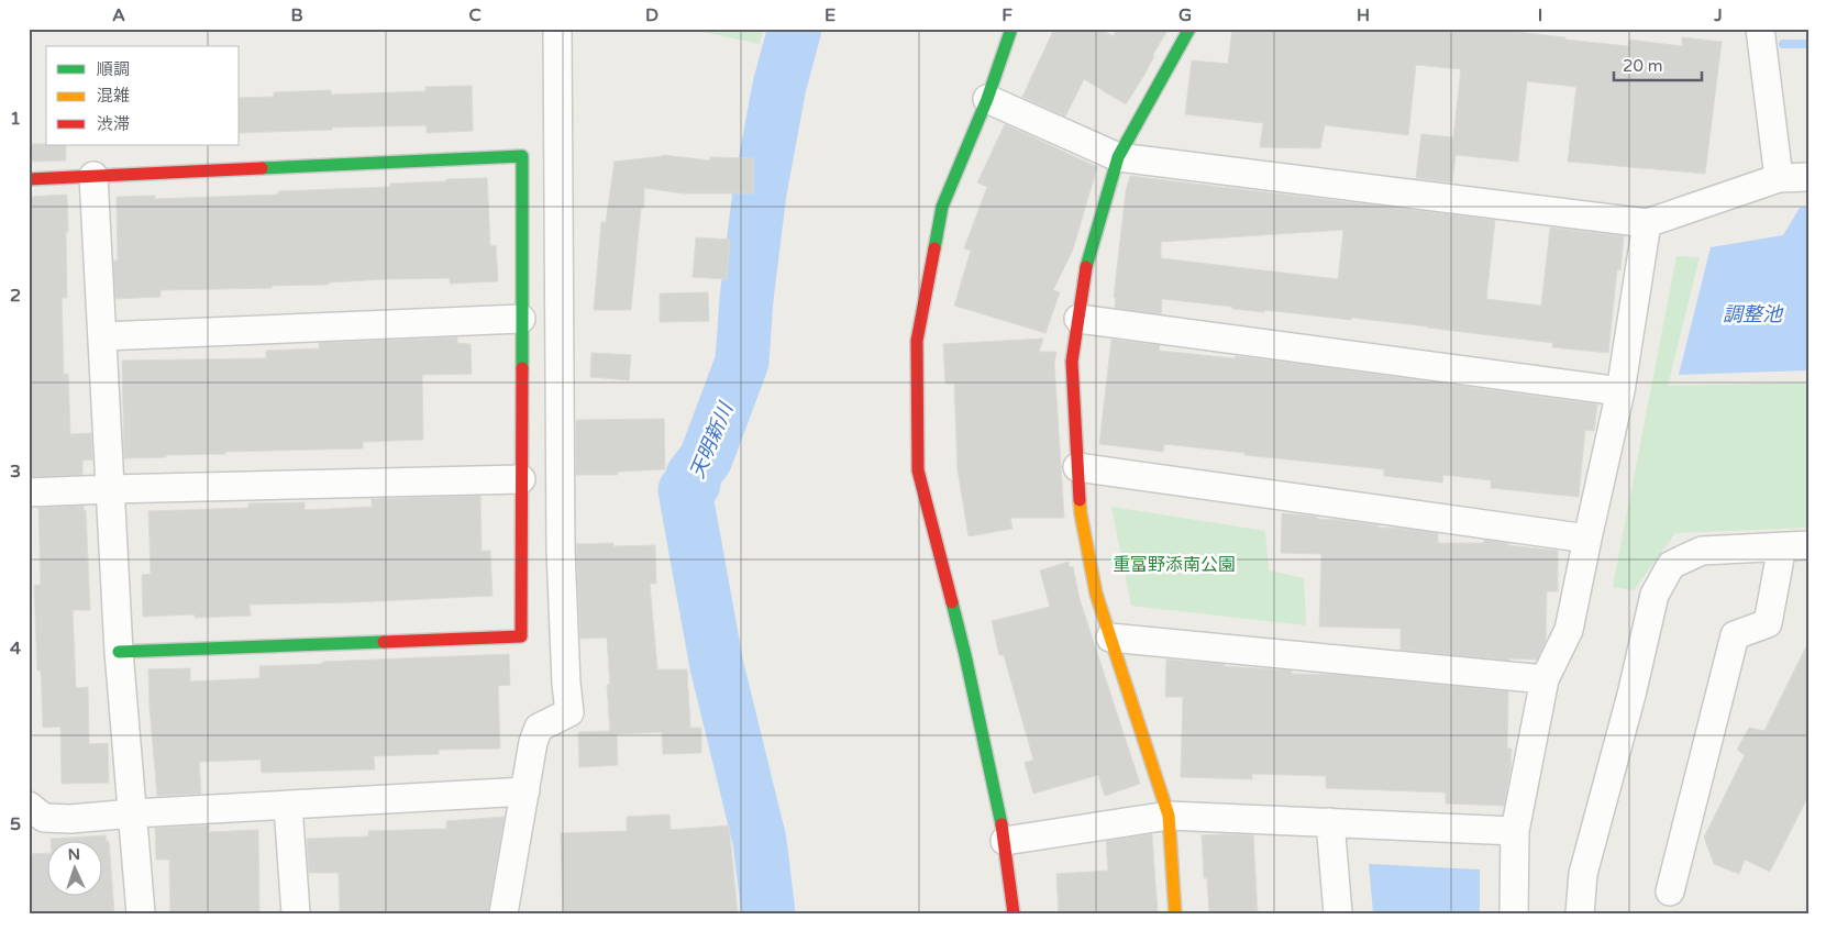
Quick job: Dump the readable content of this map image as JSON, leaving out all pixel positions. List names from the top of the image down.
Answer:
{
  "water": ["調整池", "天明新川"],
  "parks": ["重富野添南公園"],
  "legend": ["順調", "混雑", "渋滞"],
  "scale_bar": "20 m",
  "north": "top",
  "grid": {
    "columns": [
      "A",
      "B",
      "C",
      "D",
      "E",
      "F",
      "G",
      "H",
      "I",
      "J"
    ],
    "rows": [
      "1",
      "2",
      "3",
      "4",
      "5"
    ]
  }
}
